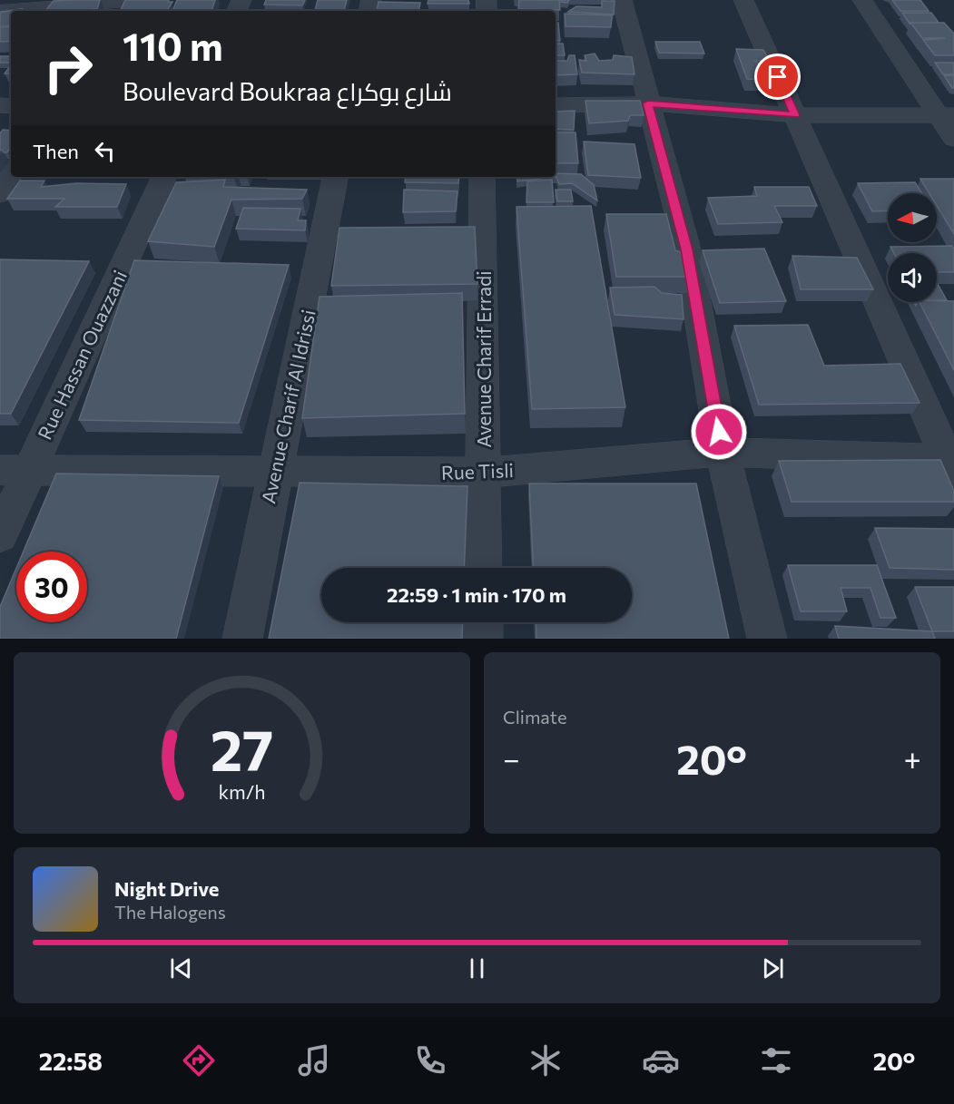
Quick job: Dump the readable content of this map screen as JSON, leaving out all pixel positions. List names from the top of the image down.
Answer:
{
  "streets": {
    "street": [
      "Rue Hassan Ouazzani",
      "Avenue Charif Erradi",
      "Avenue Charif Al Idrissi",
      "Rue Tisli"
    ]
  },
  "crossings": [
    ["Rue Hassan Ouazzani", "Rue Tisli"],
    ["Avenue Charif Erradi", "Rue Tisli"],
    ["Avenue Charif Al Idrissi", "Rue Tisli"]
  ],
  "north": "left",
  "page": {
    "turn": ["110 m", "Boulevard Boukraa شارع بوكراع"],
    "then": "Then",
    "limit": "30",
    "trip": "22:59 · 1 min · 170 m",
    "tile": "Climate",
    "heat": ["−", "20°", "+"],
    "song": ["Night Drive", "The Halogens"],
    "tabs": ["22:58", "20°"],
    "gauge": ["27", "km/h"]
  }
}
